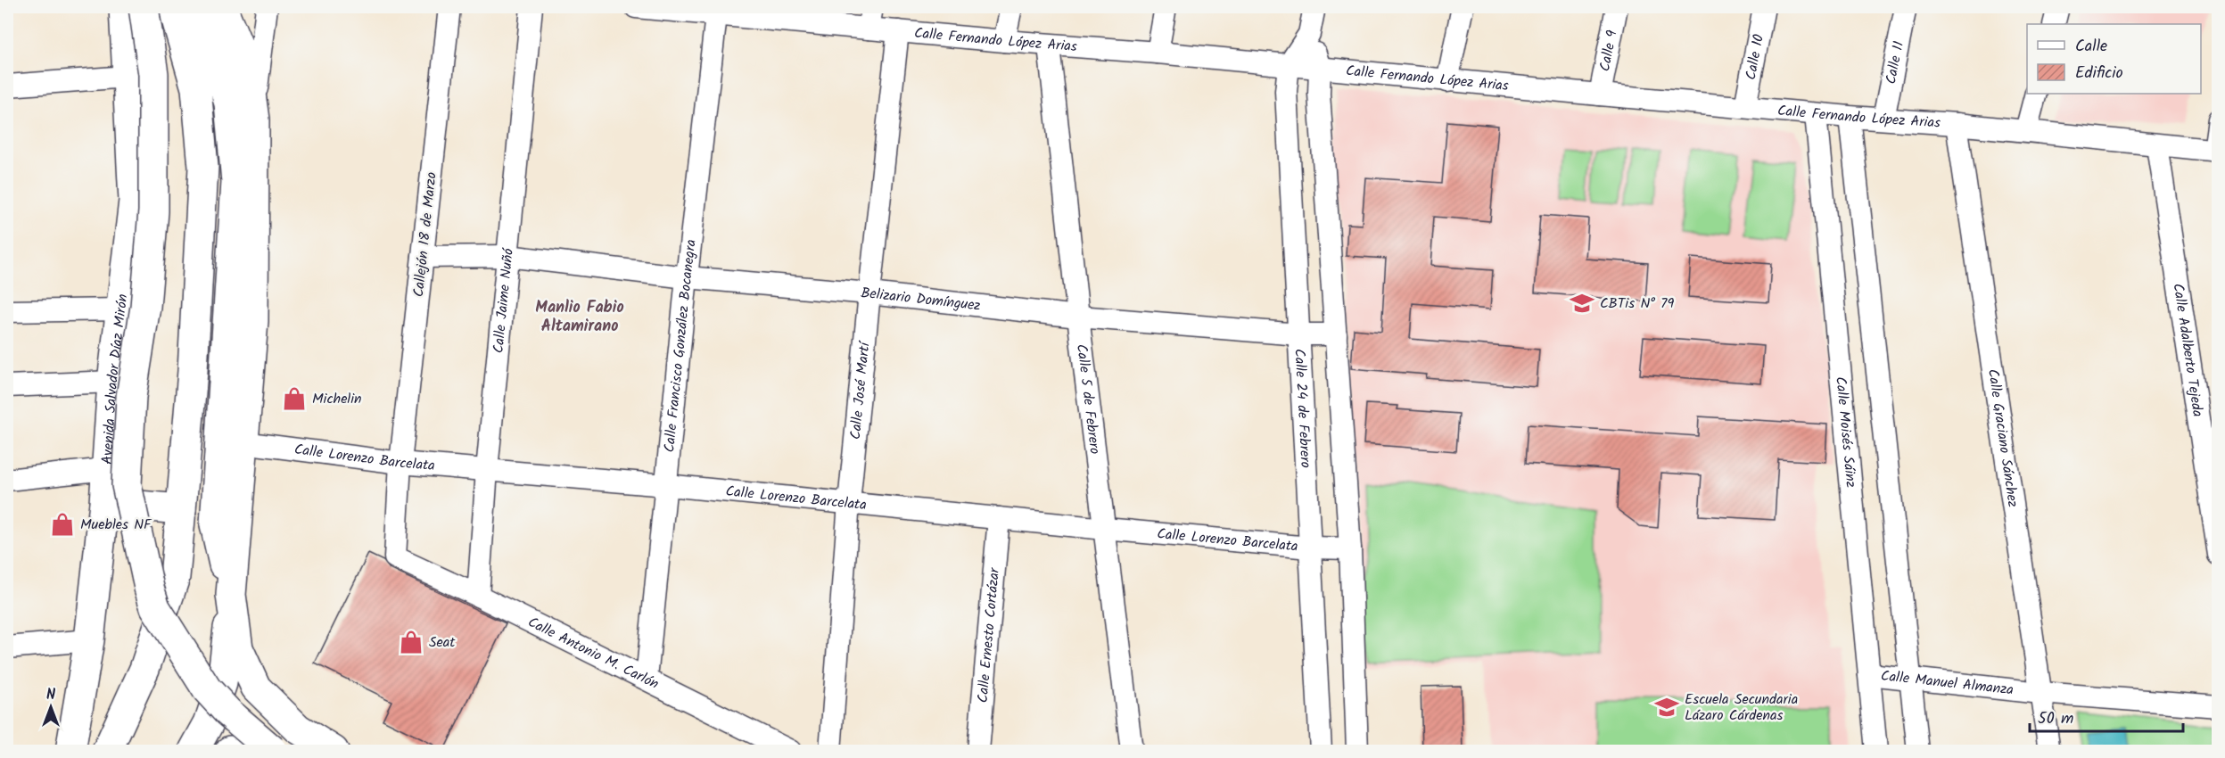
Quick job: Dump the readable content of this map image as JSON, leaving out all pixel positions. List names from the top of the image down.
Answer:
{
  "streets": {
    "main road": ["Avenida Salvador Díaz Mirón"],
    "street": [
      "Calle Fernando López Arias",
      "Calle 9",
      "Calle 10",
      "Calle 11",
      "Callejón 18 de Marzo",
      "Belizario Domínguez",
      "Calle Jaime Nuñó",
      "Calle Francisco González Bocanegra",
      "Calle Adalberto Tejeda",
      "Calle José Martí",
      "Calle 5 de Febrero",
      "Calle 24 de Febrero",
      "Calle Moisés Sáinz",
      "Calle Graciano Sánchez",
      "Calle Lorenzo Barcelata",
      "Calle Ernesto Cortázar",
      "Calle Antonio M. Carlón",
      "Calle Manuel Almanza"
    ]
  },
  "crossings": [
    ["Calle Fernando López Arias", "Calle 9"],
    ["Calle Fernando López Arias", "Calle 10"],
    ["Calle Fernando López Arias", "Calle 11"],
    ["Calle Fernando López Arias", "Calle Francisco González Bocanegra"],
    ["Calle Fernando López Arias", "Calle Adalberto Tejeda"],
    ["Calle Fernando López Arias", "Calle José Martí"],
    ["Calle Fernando López Arias", "Calle 5 de Febrero"],
    ["Calle Fernando López Arias", "Calle 24 de Febrero"],
    ["Calle Fernando López Arias", "Calle Moisés Sáinz"],
    ["Calle Fernando López Arias", "Calle Graciano Sánchez"],
    ["Callejón 18 de Marzo", "Belizario Domínguez"],
    ["Callejón 18 de Marzo", "Calle Lorenzo Barcelata"],
    ["Callejón 18 de Marzo", "Calle Antonio M. Carlón"],
    ["Belizario Domínguez", "Calle Jaime Nuñó"],
    ["Belizario Domínguez", "Calle Francisco González Bocanegra"],
    ["Belizario Domínguez", "Calle José Martí"],
    ["Belizario Domínguez", "Calle 5 de Febrero"],
    ["Belizario Domínguez", "Calle 24 de Febrero"],
    ["Calle Jaime Nuñó", "Calle Lorenzo Barcelata"],
    ["Calle Jaime Nuñó", "Calle Antonio M. Carlón"],
    ["Calle Francisco González Bocanegra", "Calle Lorenzo Barcelata"],
    ["Calle Francisco González Bocanegra", "Calle Antonio M. Carlón"],
    ["Calle José Martí", "Calle Lorenzo Barcelata"],
    ["Calle 5 de Febrero", "Calle Lorenzo Barcelata"],
    ["Calle 24 de Febrero", "Calle Lorenzo Barcelata"],
    ["Calle Moisés Sáinz", "Calle Manuel Almanza"],
    ["Calle Graciano Sánchez", "Calle Manuel Almanza"],
    ["Calle Lorenzo Barcelata", "Calle Ernesto Cortázar"]
  ],
  "districts": ["Manlio Fabio Altamirano"],
  "places": {
    "school or university": ["CBTis N° 79", "Escuela Secundaria Lázaro Cárdenas"],
    "shop": ["Michelin", "Muebles NF", "Seat"]
  },
  "legend": ["Calle", "Edificio"],
  "scale_bar": "50 m",
  "north": "top"
}
